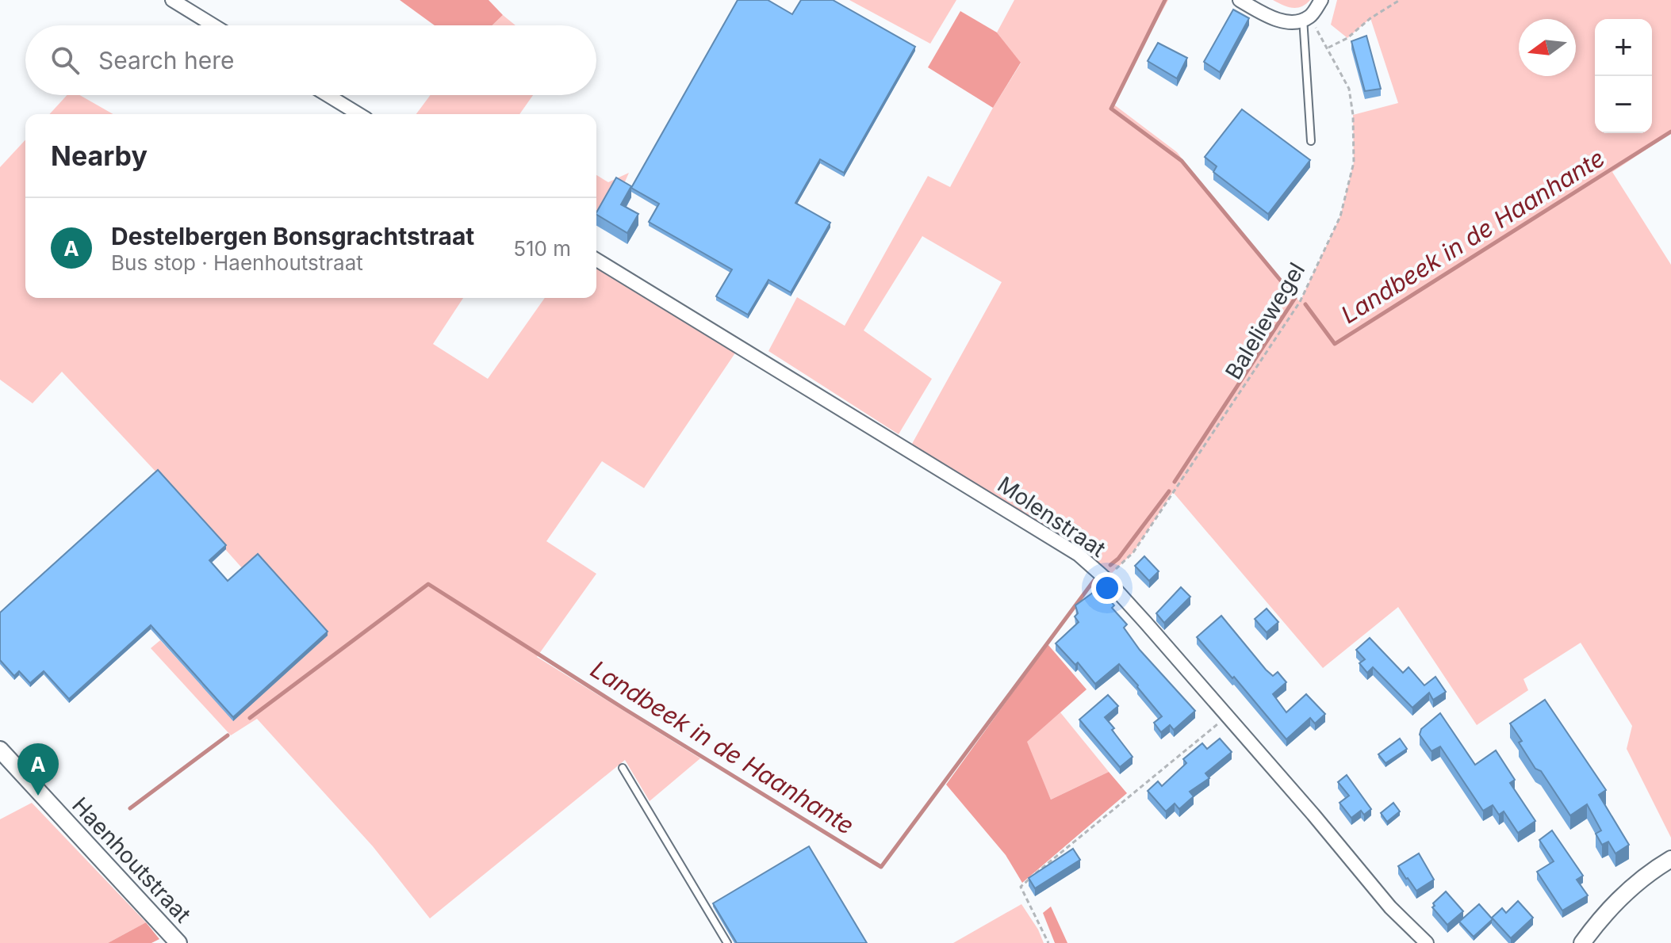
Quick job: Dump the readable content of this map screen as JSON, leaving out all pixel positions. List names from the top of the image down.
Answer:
{
  "streets": {
    "street": ["Molenstraat", "Haenhoutstraat"],
    "path": ["Baleliewegel"]
  },
  "crossings": [
    ["Baleliewegel", "Molenstraat"]
  ],
  "water": ["Landbeek in de Haanhante"],
  "north": "left",
  "page": {
    "map_buttons": ["+", "−"],
    "search": "Search here",
    "heading": "Nearby",
    "list": [
      {
        "mark": "A",
        "name": "Destelbergen Bonsgrachtstraat",
        "note": "Bus stop · Haenhoutstraat",
        "value": "510 m"
      }
    ],
    "pins": "A"
  }
}
